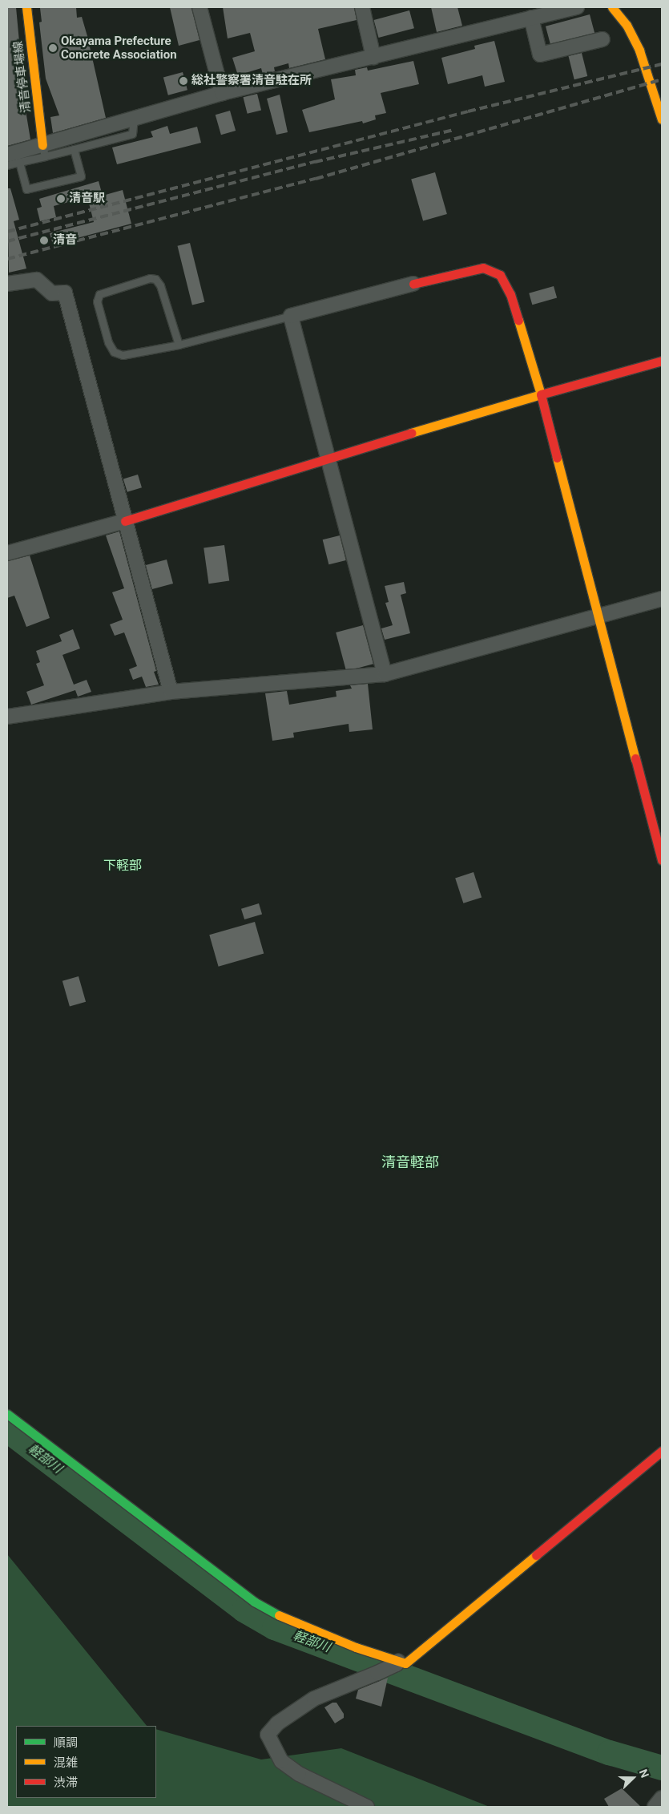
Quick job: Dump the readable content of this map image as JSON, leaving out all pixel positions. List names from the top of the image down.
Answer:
{
  "streets": {
    "street": ["清音停車場線"]
  },
  "districts": ["下軽部", "清音軽部"],
  "water": ["軽部川"],
  "places": [
    "Okayama Prefecture Concrete Association",
    "総社警察署清音駐在所",
    "清音駅",
    "清音"
  ],
  "legend": ["順調", "混雑", "渋滞"],
  "north": "right"
}
